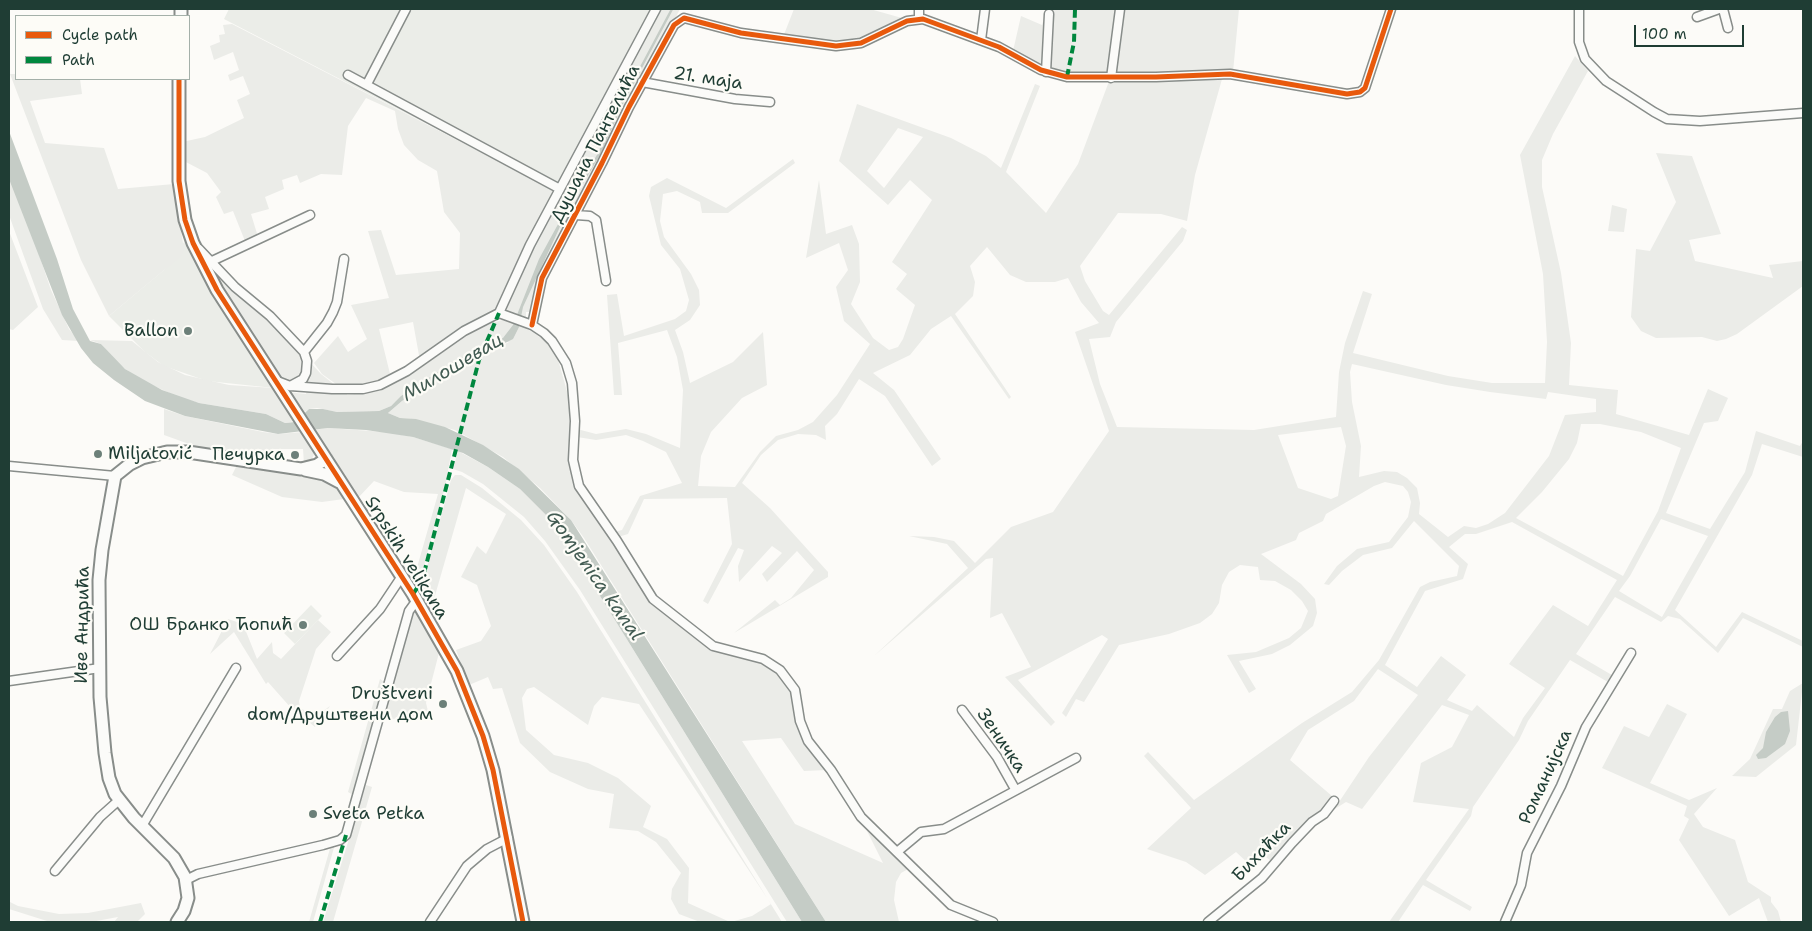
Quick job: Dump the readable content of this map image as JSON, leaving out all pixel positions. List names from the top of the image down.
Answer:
{
  "streets": {
    "main road": ["Srpskih velikana", "Иве Андрића"],
    "street": [
      "21. маја",
      "Душана Пантелића",
      "Зеничка",
      "Романијска",
      "Бихаћка"
    ]
  },
  "crossings": [
    ["21. маја", "Душана Пантелића"]
  ],
  "water": ["Милошевац", "Gomjenica kanal"],
  "places": [
    "Ballon",
    "Miljatović",
    "Печурка",
    "ОШ Бранко Ћопић",
    "Društveni dom/Друштвени дом",
    "Sveta Petka"
  ],
  "legend": ["Cycle path", "Path"],
  "scale_bar": "100 m"
}
